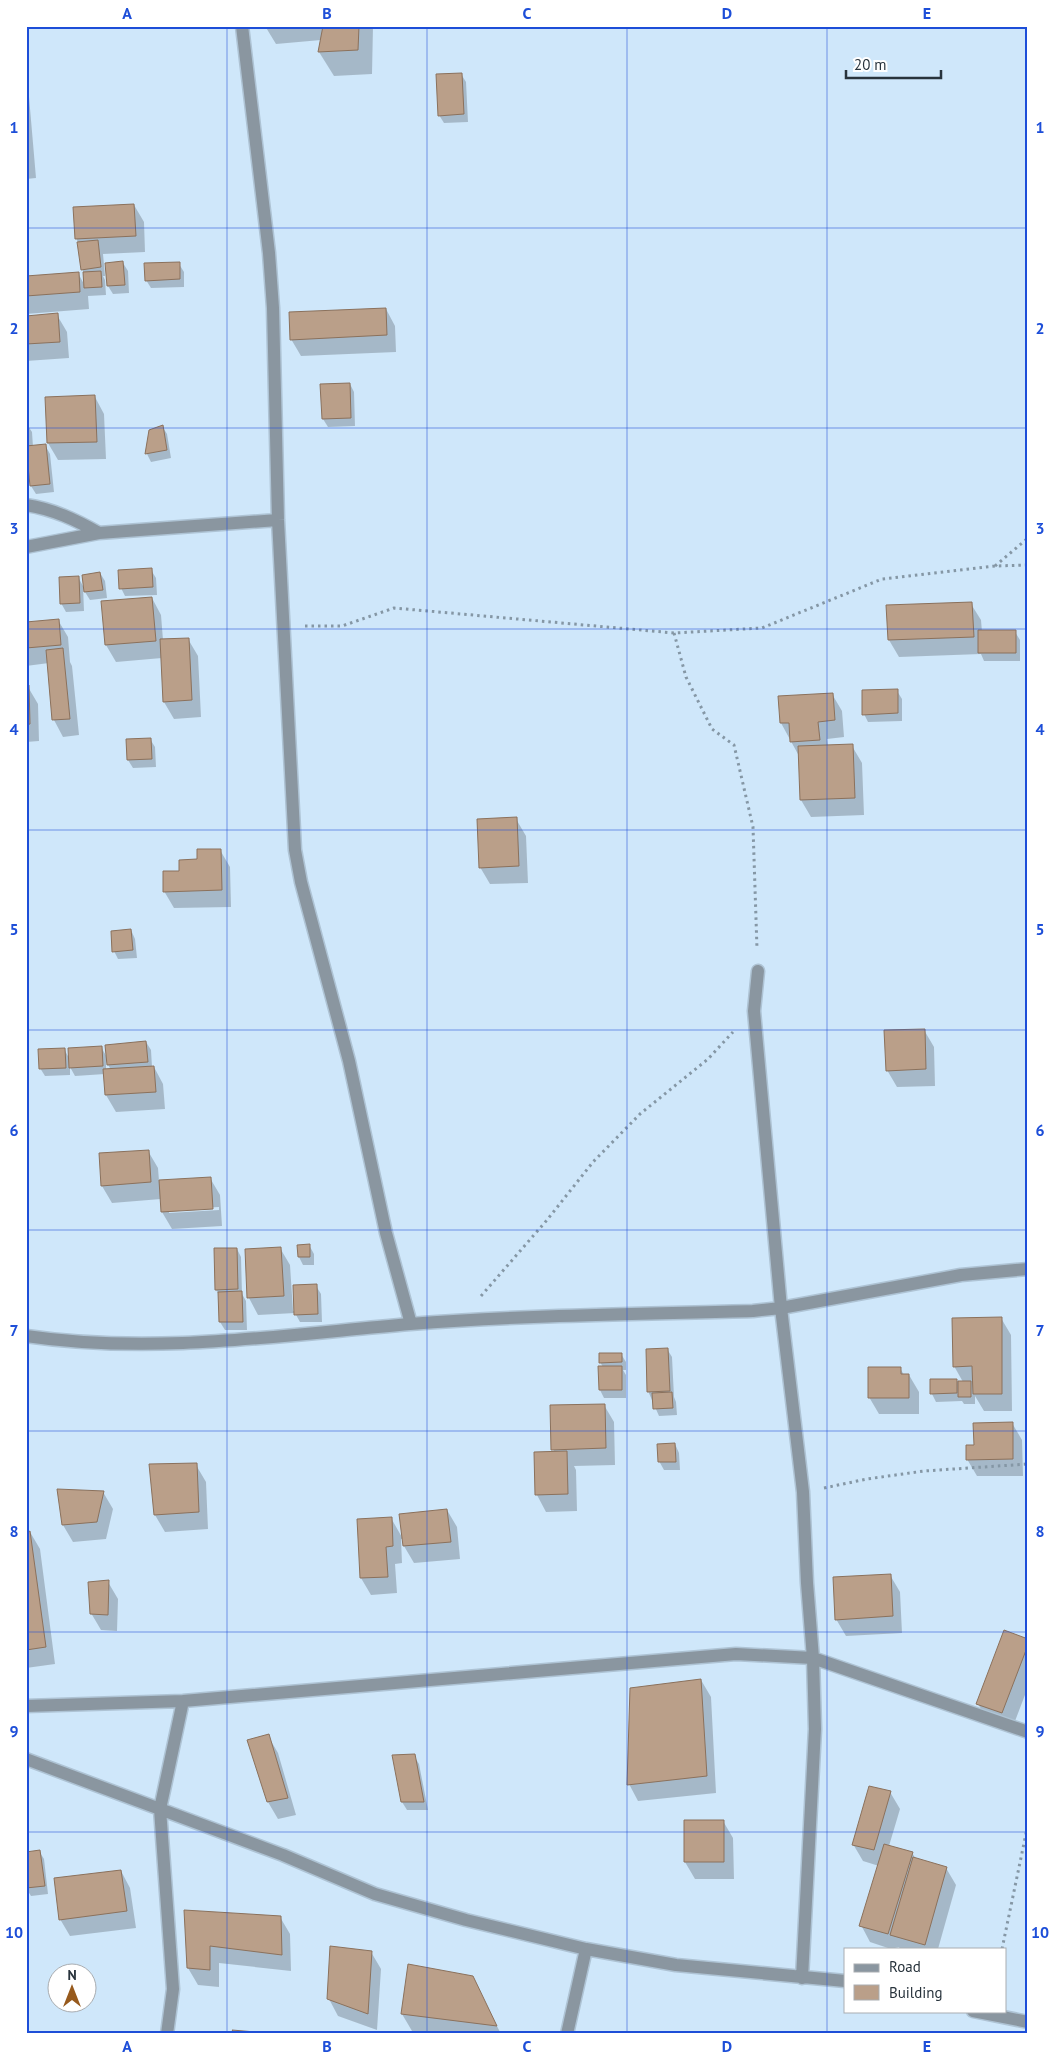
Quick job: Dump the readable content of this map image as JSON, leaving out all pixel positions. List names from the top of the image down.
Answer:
{
  "legend": ["Road", "Building"],
  "scale_bar": "20 m",
  "north": "top",
  "grid": {
    "columns": [
      "A",
      "B",
      "C",
      "D",
      "E"
    ],
    "rows": [
      "1",
      "2",
      "3",
      "4",
      "5",
      "6",
      "7",
      "8",
      "9",
      "10"
    ]
  }
}
